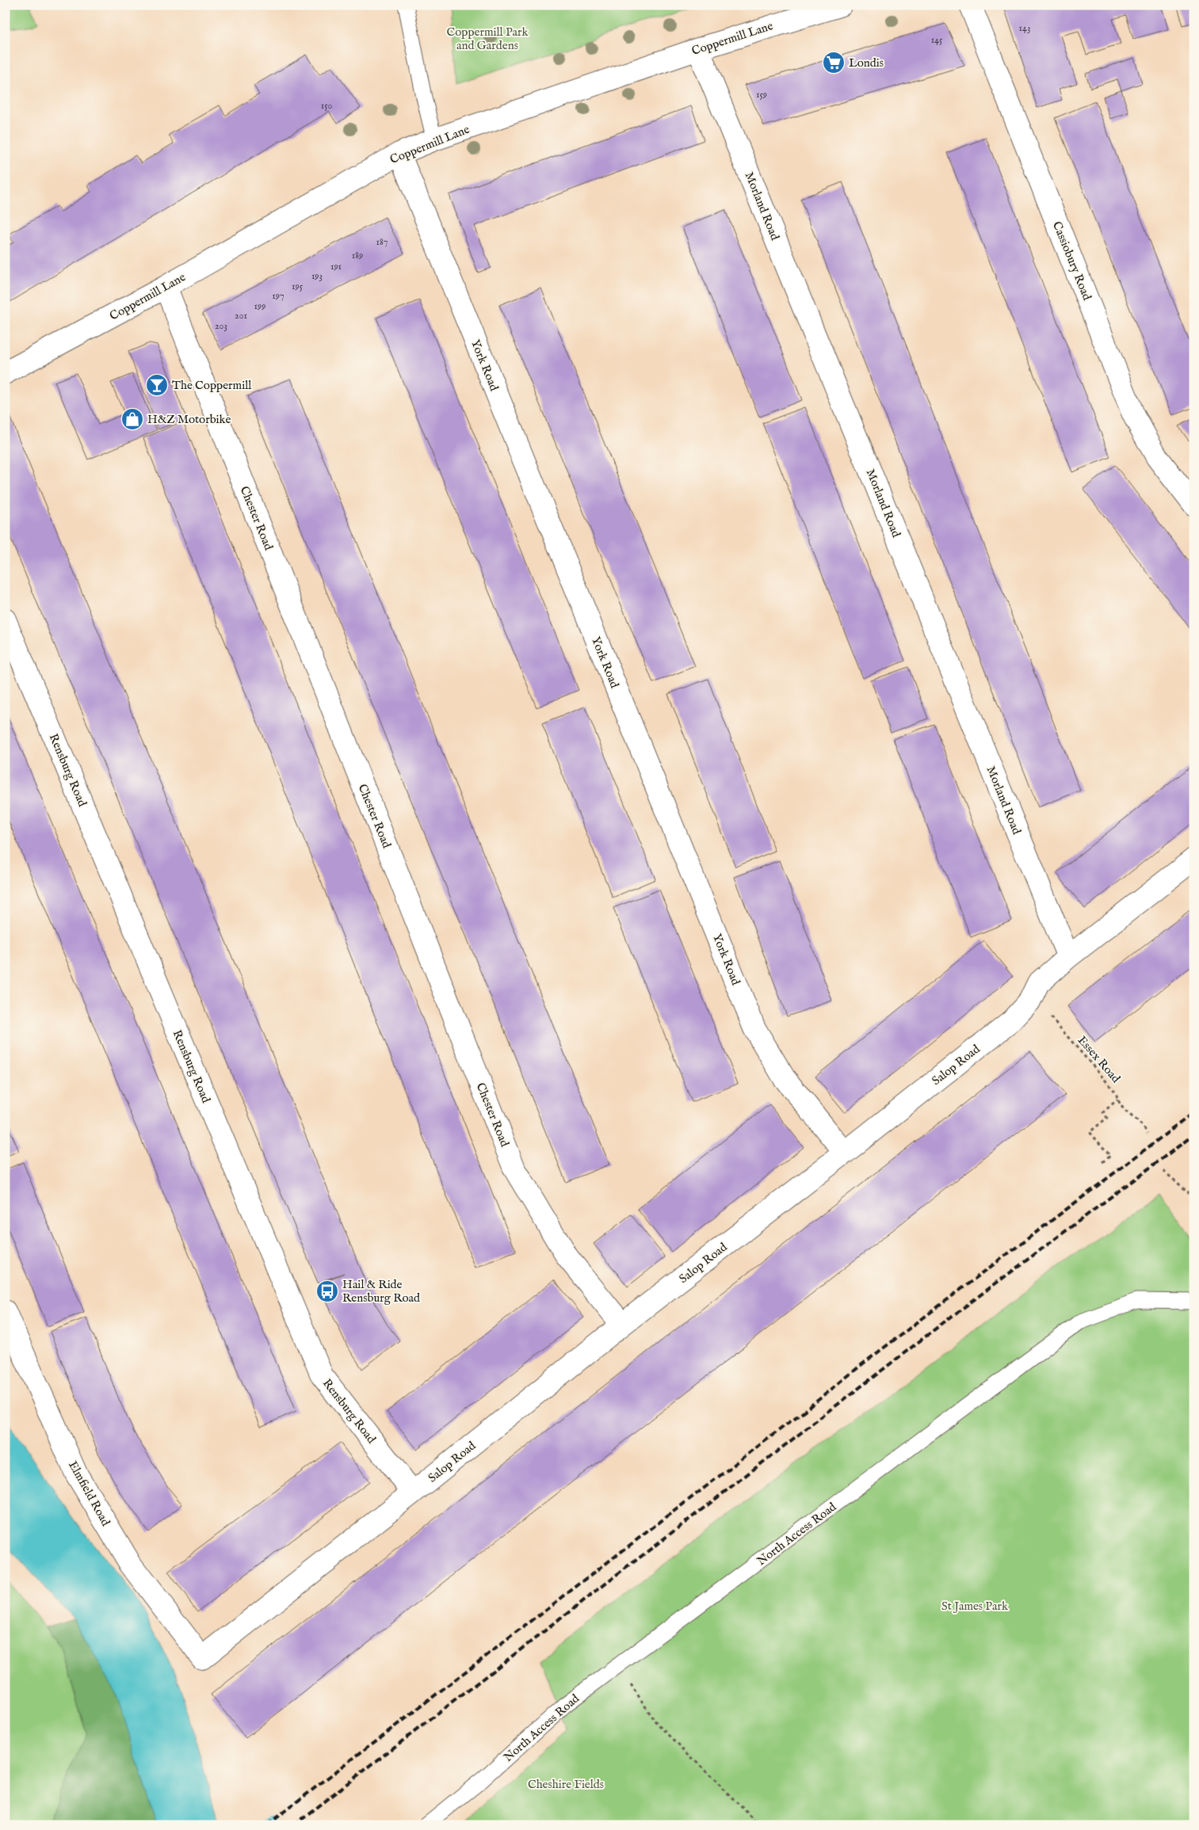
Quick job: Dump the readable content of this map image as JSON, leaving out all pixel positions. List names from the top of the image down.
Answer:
{
  "streets": {
    "street": [
      "Coppermill Lane",
      "Morland Road",
      "Cassiobury Road",
      "York Road",
      "Chester Road",
      "Rensburg Road",
      "Salop Road",
      "Elmfield Road"
    ],
    "lane": ["North Access Road"],
    "path": ["Essex Road"]
  },
  "crossings": [
    ["Coppermill Lane", "Morland Road"],
    ["Coppermill Lane", "York Road"],
    ["Coppermill Lane", "Chester Road"],
    ["Morland Road", "Salop Road"],
    ["York Road", "Salop Road"],
    ["Chester Road", "Salop Road"],
    ["Rensburg Road", "Salop Road"],
    ["Essex Road", "Salop Road"],
    ["Salop Road", "Elmfield Road"]
  ],
  "parks": ["Coppermill Park and Gardens", "St James Park", "Cheshire Fields"],
  "places": {
    "supermarket": ["Londis"],
    "bar": ["The Coppermill"],
    "shop": ["H&Z Motorbike"],
    "bus stop": ["Hail & Ride Rensburg Road"]
  },
  "house_numbers": [
    "143",
    "145",
    "159",
    "150",
    "187",
    "189",
    "191",
    "193",
    "195",
    "197",
    "199",
    "201",
    "203"
  ]
}
